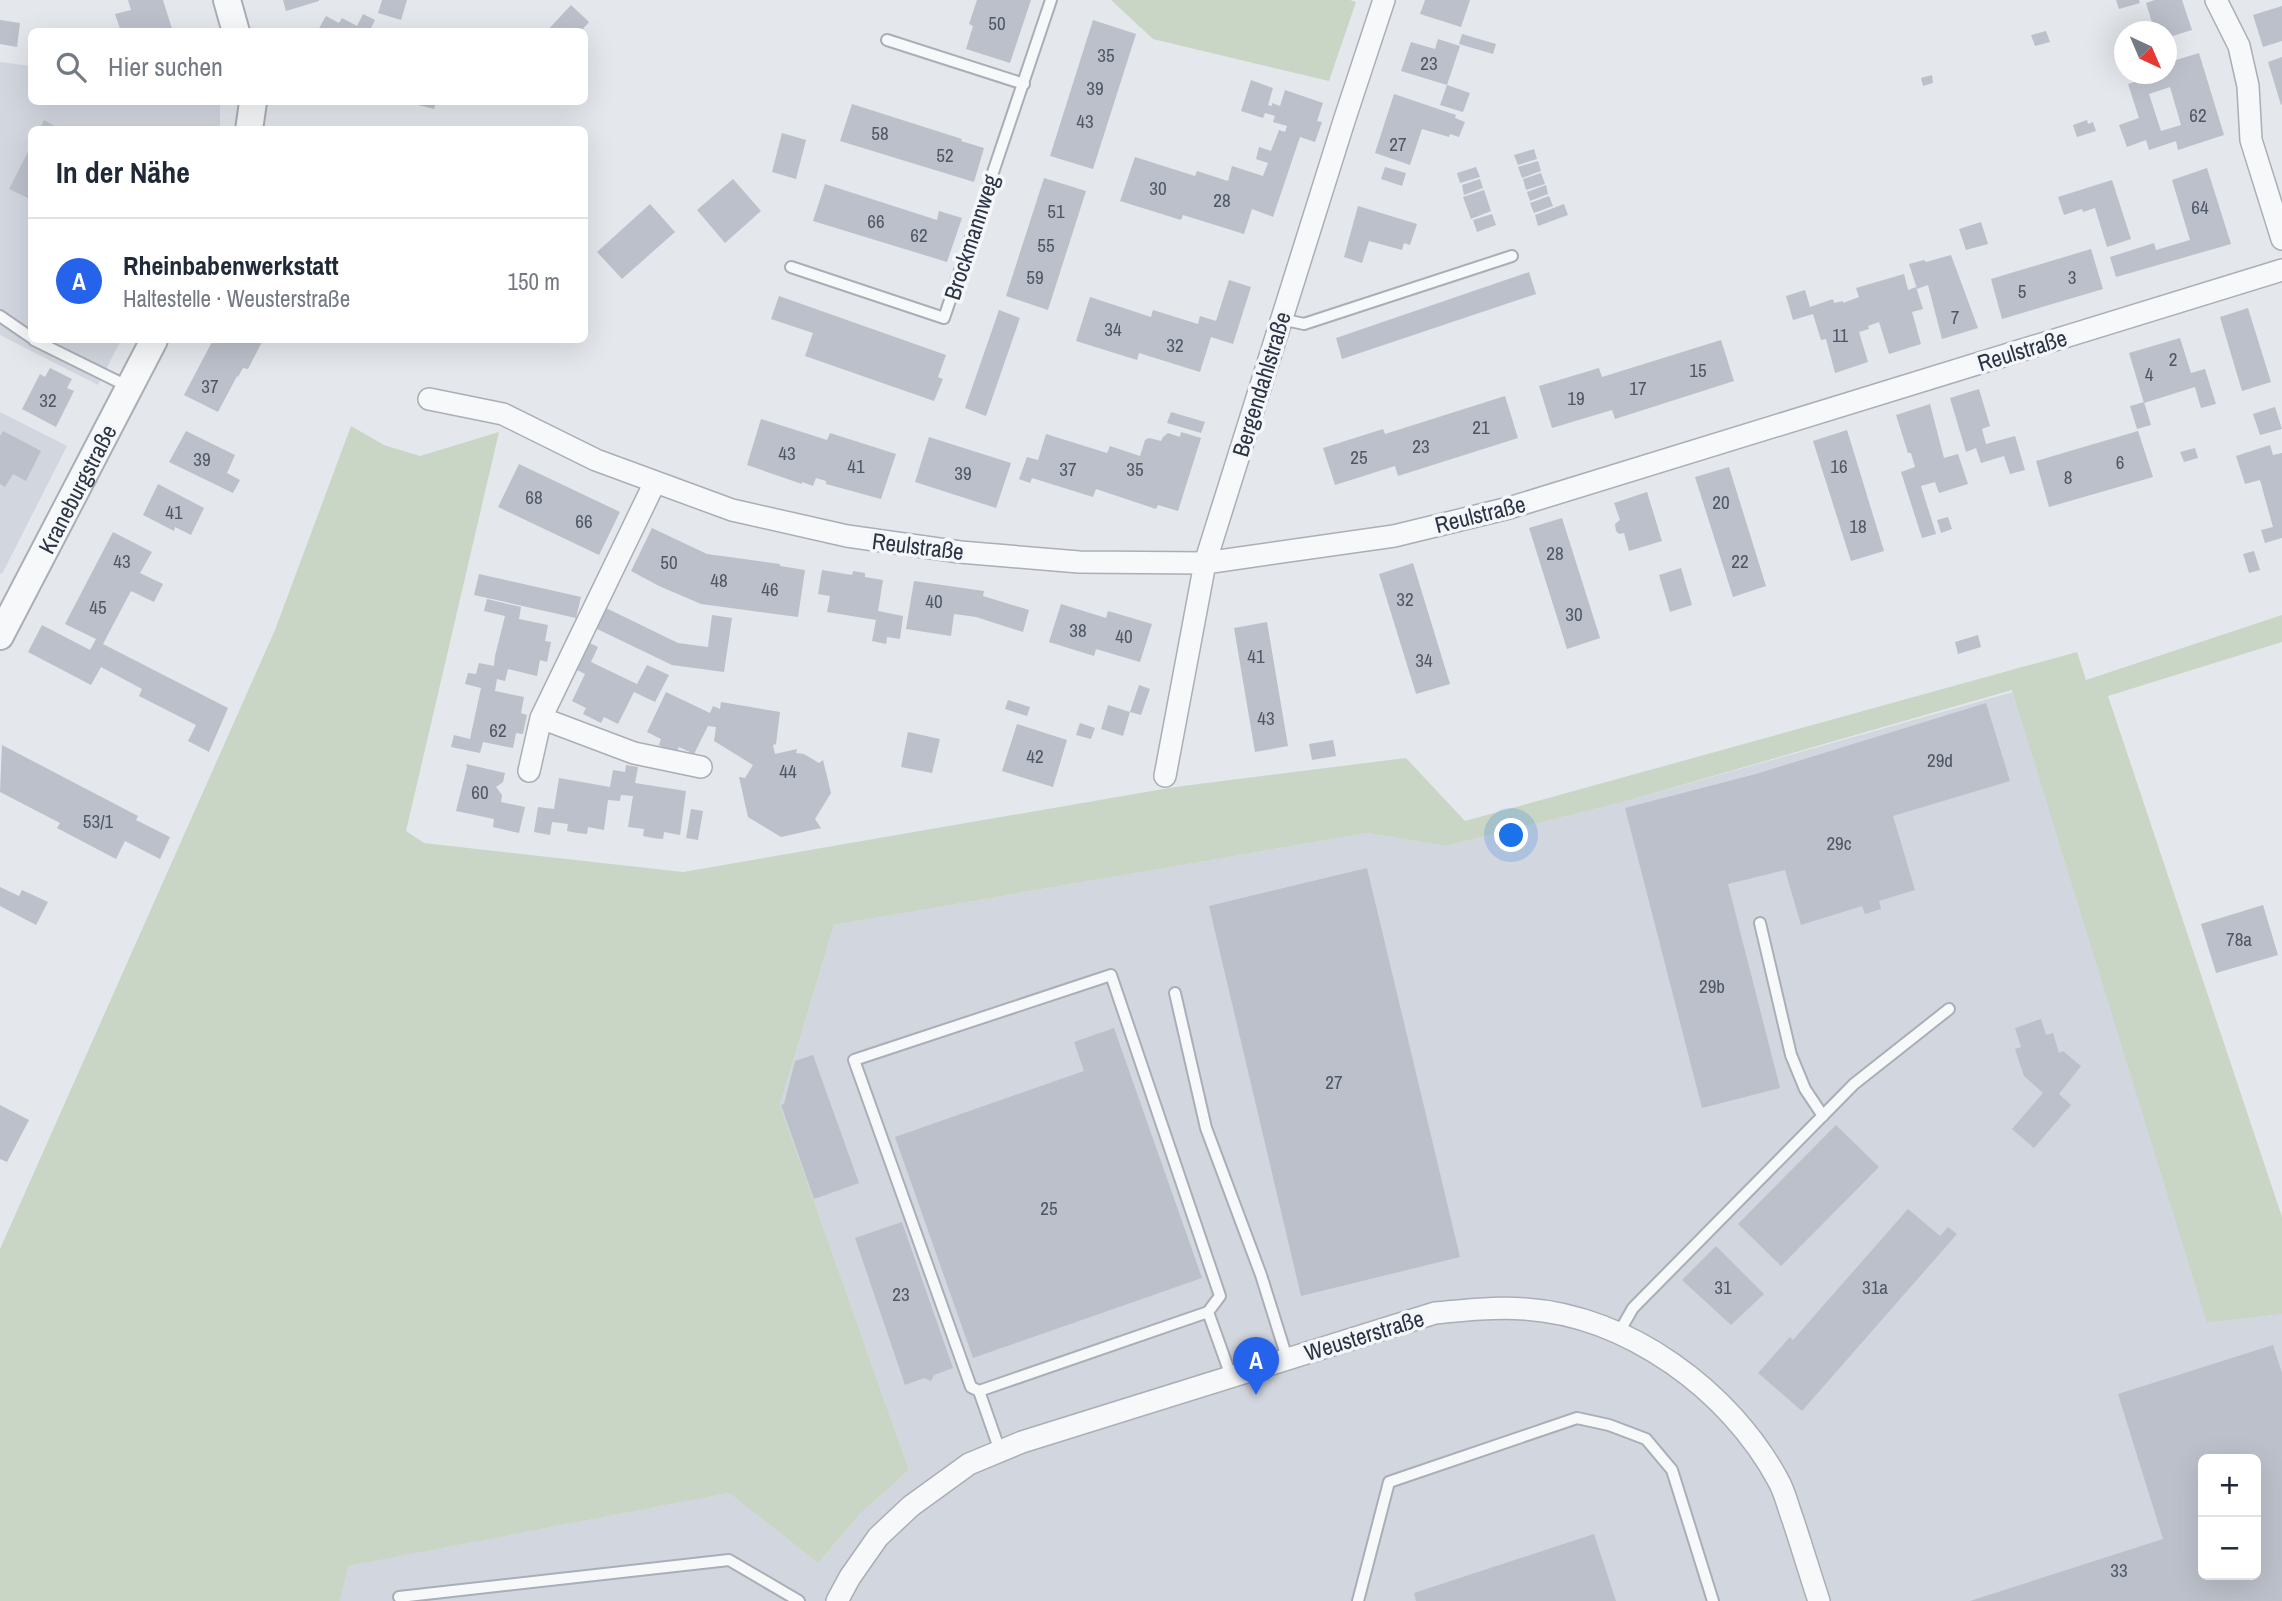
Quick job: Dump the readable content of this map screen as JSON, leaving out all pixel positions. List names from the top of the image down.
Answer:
{
  "streets": {
    "street": [
      "Reulstraße",
      "Bergendahlstraße",
      "Kraneburgstraße",
      "Weusterstraße"
    ],
    "lane": ["Brockmannweg"]
  },
  "crossings": [
    ["Reulstraße", "Bergendahlstraße"]
  ],
  "house_numbers": [
    "50",
    "35",
    "23",
    "39",
    "62",
    "43",
    "58",
    "27",
    "52",
    "30",
    "28",
    "64",
    "51",
    "66",
    "62",
    "55",
    "59",
    "3",
    "5",
    "7",
    "34",
    "11",
    "32",
    "2",
    "15",
    "4",
    "37",
    "17",
    "19",
    "32",
    "21",
    "23",
    "43",
    "25",
    "39",
    "6",
    "41",
    "16",
    "37",
    "35",
    "39",
    "8",
    "68",
    "20",
    "41",
    "66",
    "18",
    "28",
    "43",
    "22",
    "50",
    "48",
    "46",
    "32",
    "40",
    "45",
    "30",
    "38",
    "40",
    "41",
    "34",
    "43",
    "62",
    "42",
    "29d",
    "44",
    "60",
    "53/1",
    "29c",
    "78a",
    "29b",
    "27",
    "25",
    "31",
    "31a",
    "23",
    "33"
  ],
  "north": "bottom right",
  "page": {
    "search": "Hier suchen",
    "heading": "In der Nähe",
    "list": [
      {
        "mark": "A",
        "name": "Rheinbabenwerkstatt",
        "note": "Haltestelle · Weusterstraße",
        "value": "150 m"
      }
    ],
    "pins": "A",
    "map_buttons": ["+", "−"]
  }
}
